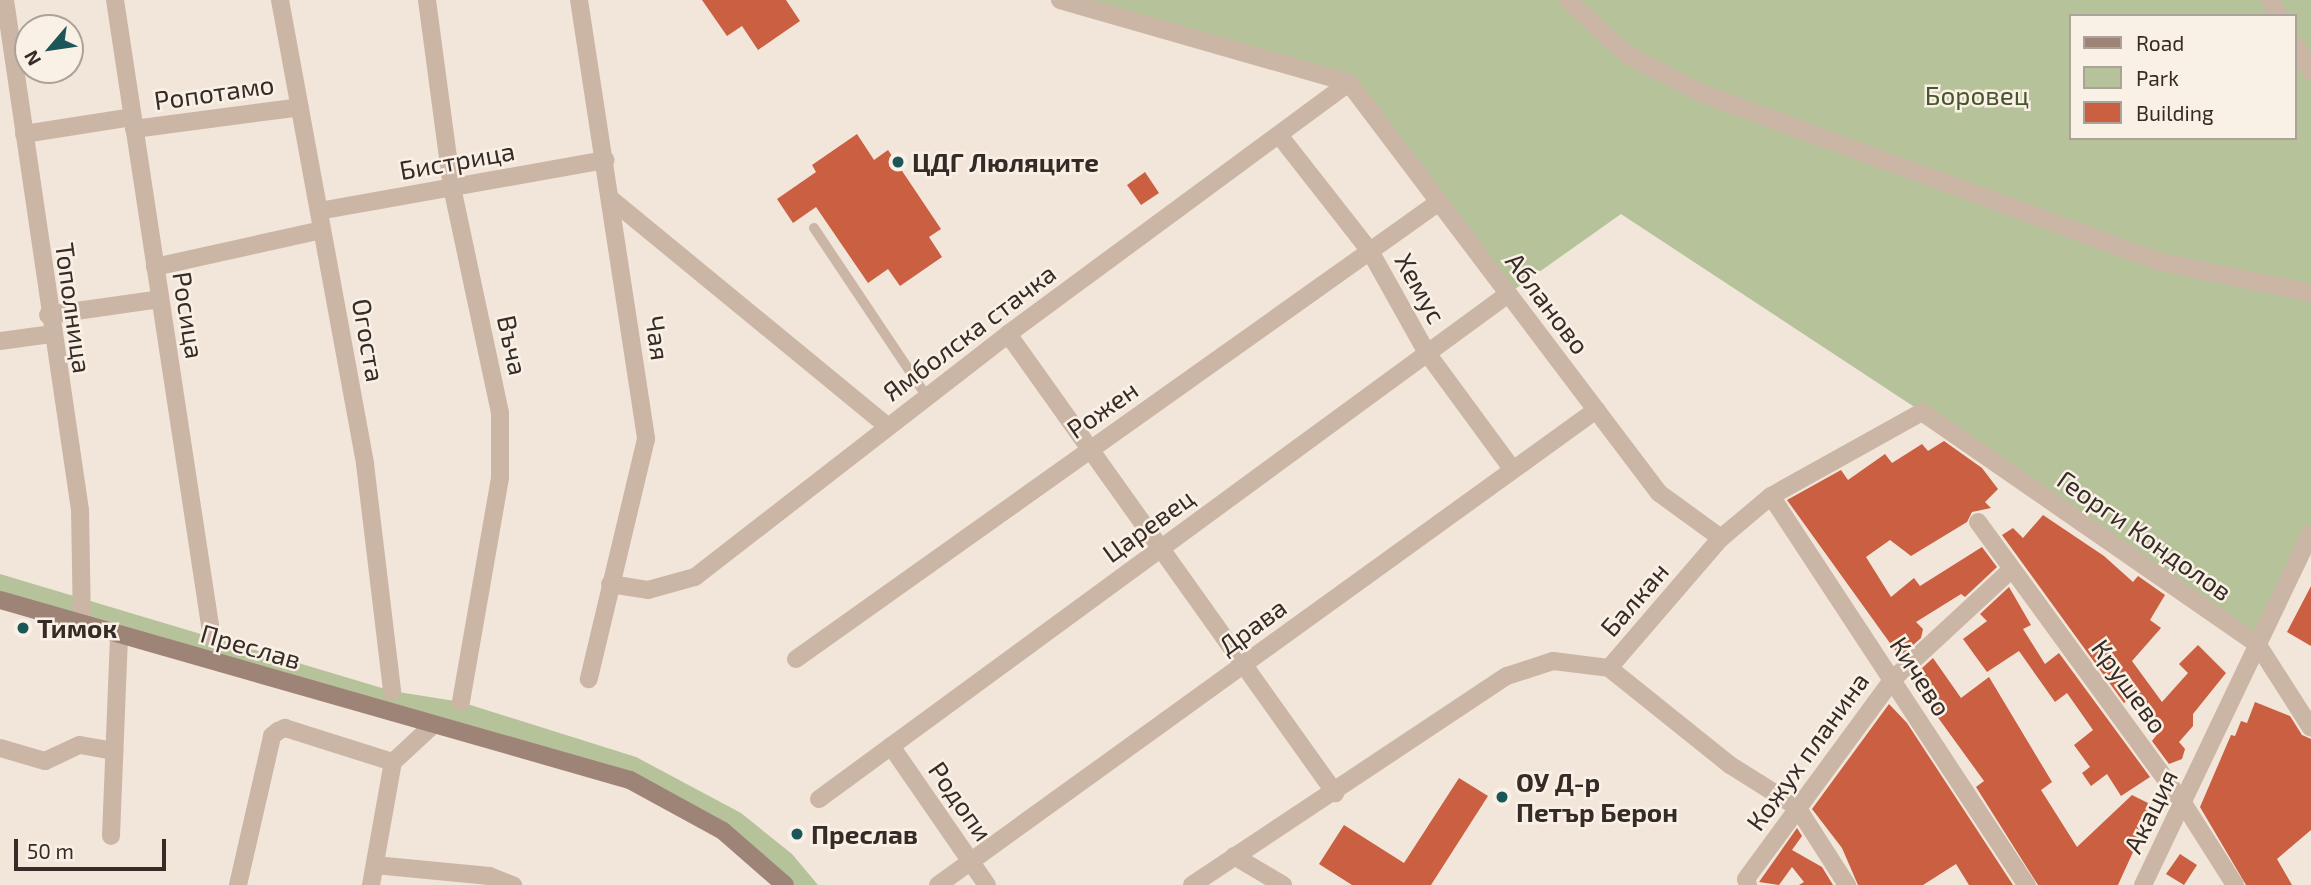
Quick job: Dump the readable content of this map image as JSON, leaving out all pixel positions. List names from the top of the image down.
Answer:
{
  "streets": {
    "main road": ["Преслав"],
    "street": [
      "Ропотамо",
      "Бистрица",
      "Хемус",
      "Абланово",
      "Тополница",
      "Росица",
      "Ямболска стачка",
      "Чая",
      "Огоста",
      "Въча",
      "Рожен",
      "Царевец",
      "Георги Кондолов",
      "Балкан",
      "Драва",
      "Кичево",
      "Крушево",
      "Кожух планина",
      "Родопи",
      "Акация"
    ]
  },
  "crossings": [
    ["Ропотамо", "Тополница"],
    ["Ропотамо", "Росица"],
    ["Ропотамо", "Огоста"],
    ["Бистрица", "Чая"],
    ["Бистрица", "Огоста"],
    ["Бистрица", "Въча"],
    ["Хемус", "Ямболска стачка"],
    ["Хемус", "Рожен"],
    ["Хемус", "Царевец"],
    ["Хемус", "Драва"],
    ["Абланово", "Ямболска стачка"],
    ["Абланово", "Рожен"],
    ["Абланово", "Царевец"],
    ["Абланово", "Балкан"],
    ["Абланово", "Драва"],
    ["Тополница", "Преслав"],
    ["Ямболска стачка", "Чая"],
    ["Царевец", "Родопи"],
    ["Георги Кондолов", "Балкан"],
    ["Георги Кондолов", "Акация"],
    ["Балкан", "Кичево"],
    ["Драва", "Родопи"],
    ["Кичево", "Кожух планина"],
    ["Крушево", "Кожух планина"],
    ["Крушево", "Акация"]
  ],
  "parks": ["Боровец"],
  "places": [
    "ЦДГ Люляците",
    "Тимок",
    "ОУ Д-р Петър Берон",
    "Преслав"
  ],
  "legend": ["Road", "Park", "Building"],
  "scale_bar": "50 m",
  "north": "bottom left"
}
